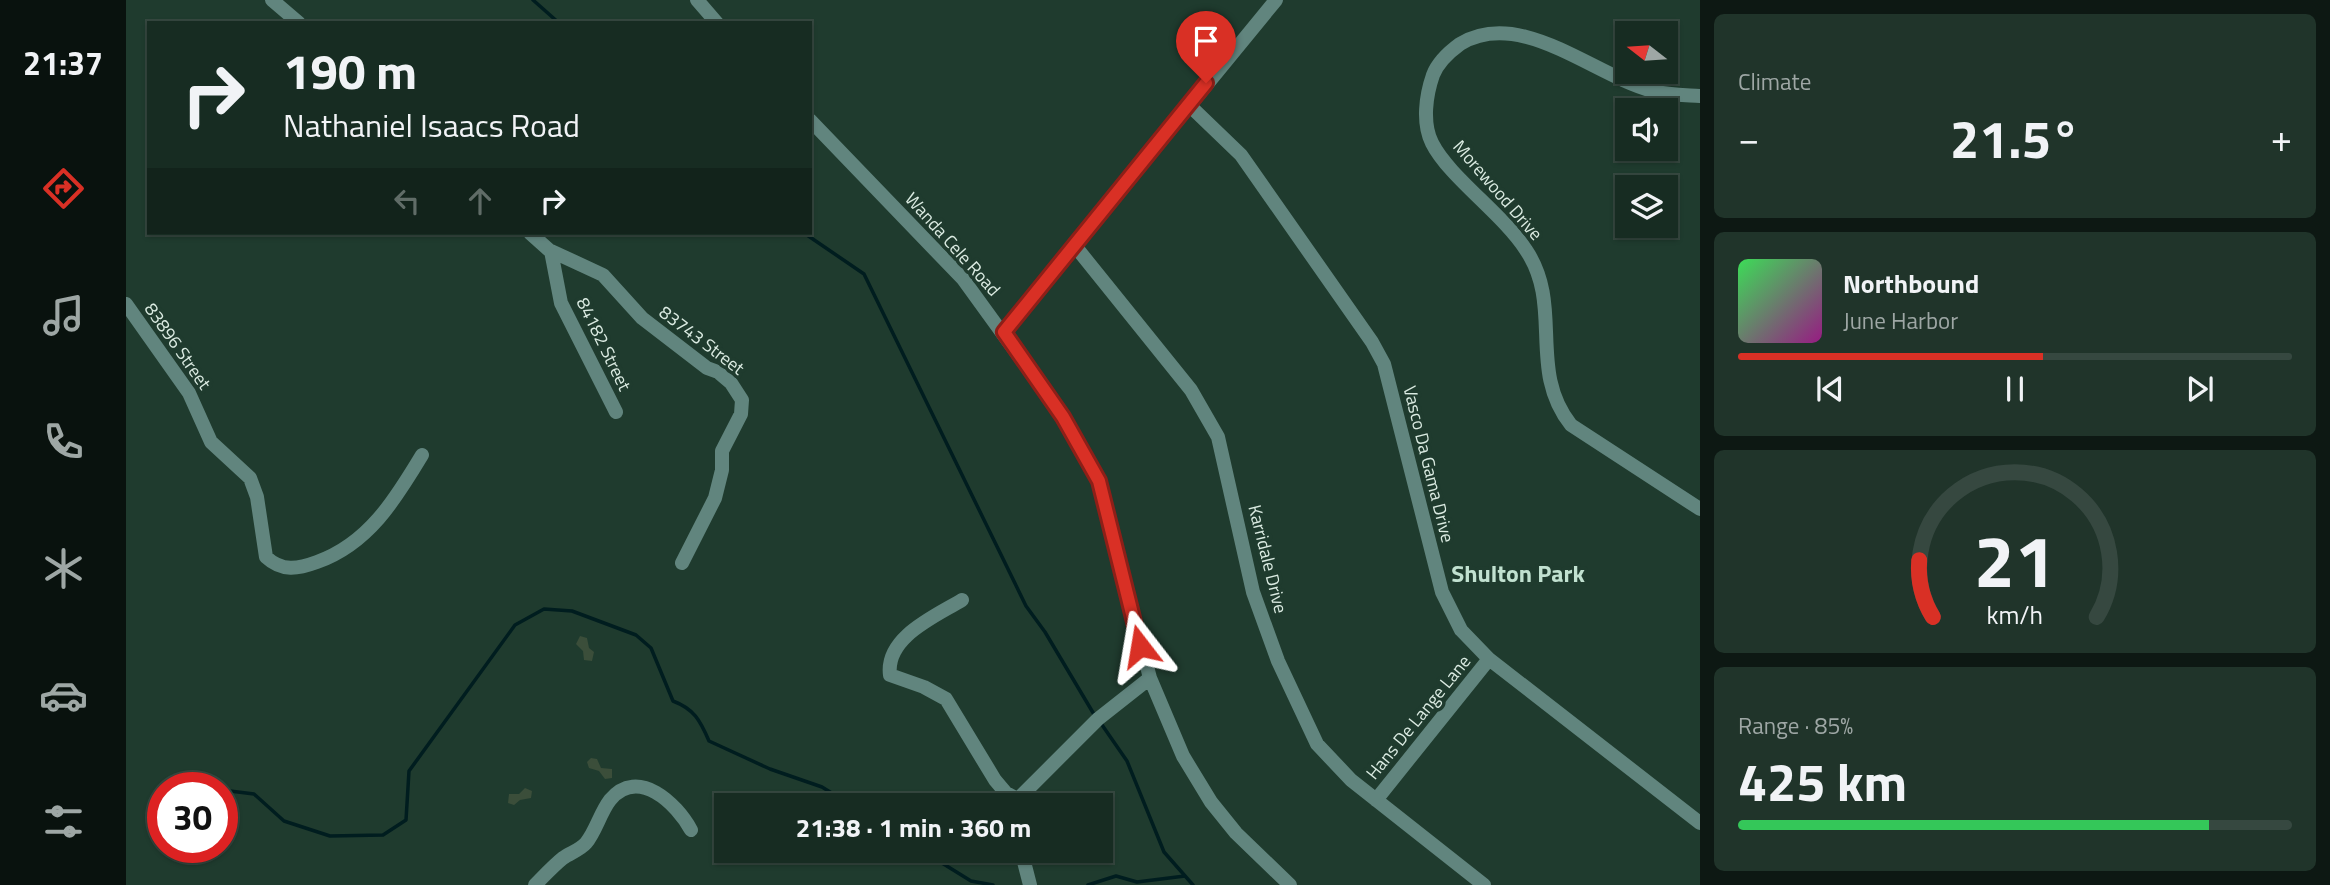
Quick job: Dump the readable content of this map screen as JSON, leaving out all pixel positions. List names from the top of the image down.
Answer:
{
  "streets": {
    "street": [
      "Morewood Drive",
      "Wanda Cele Road",
      "83743 Street",
      "84182 Street",
      "83896 Street",
      "Vasco Da Gama Drive",
      "Karridale Drive",
      "Hans De Lange Lane"
    ]
  },
  "crossings": [
    ["83743 Street", "84182 Street"],
    ["Vasco Da Gama Drive", "Hans De Lange Lane"],
    ["Karridale Drive", "Hans De Lange Lane"]
  ],
  "districts": ["Shulton Park"],
  "north": "left",
  "page": {
    "tabs": "21:37",
    "tile": [
      "Climate",
      ["Range · 85%", "425 km"]
    ],
    "turn": ["190 m", "Nathaniel Isaacs Road"],
    "heat": ["−", "21.5°", "+"],
    "song": ["Northbound", "June Harbor"],
    "limit": "30",
    "trip": "21:38 · 1 min · 360 m",
    "gauge": ["21", "km/h"]
  }
}
